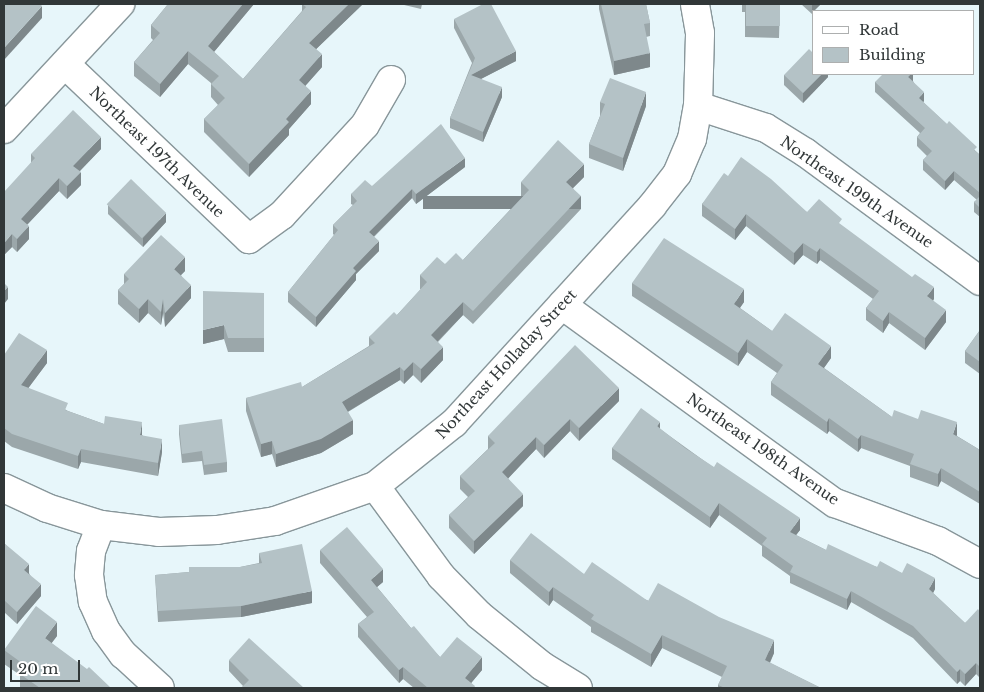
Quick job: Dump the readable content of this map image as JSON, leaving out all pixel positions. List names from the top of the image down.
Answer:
{
  "streets": {
    "street": [
      "Northeast 197th Avenue",
      "Northeast 199th Avenue",
      "Northeast Holladay Street",
      "Northeast 198th Avenue"
    ]
  },
  "crossings": [
    ["Northeast 199th Avenue", "Northeast Holladay Street"],
    ["Northeast Holladay Street", "Northeast 198th Avenue"]
  ],
  "legend": ["Road", "Building"],
  "scale_bar": "20 m"
}
